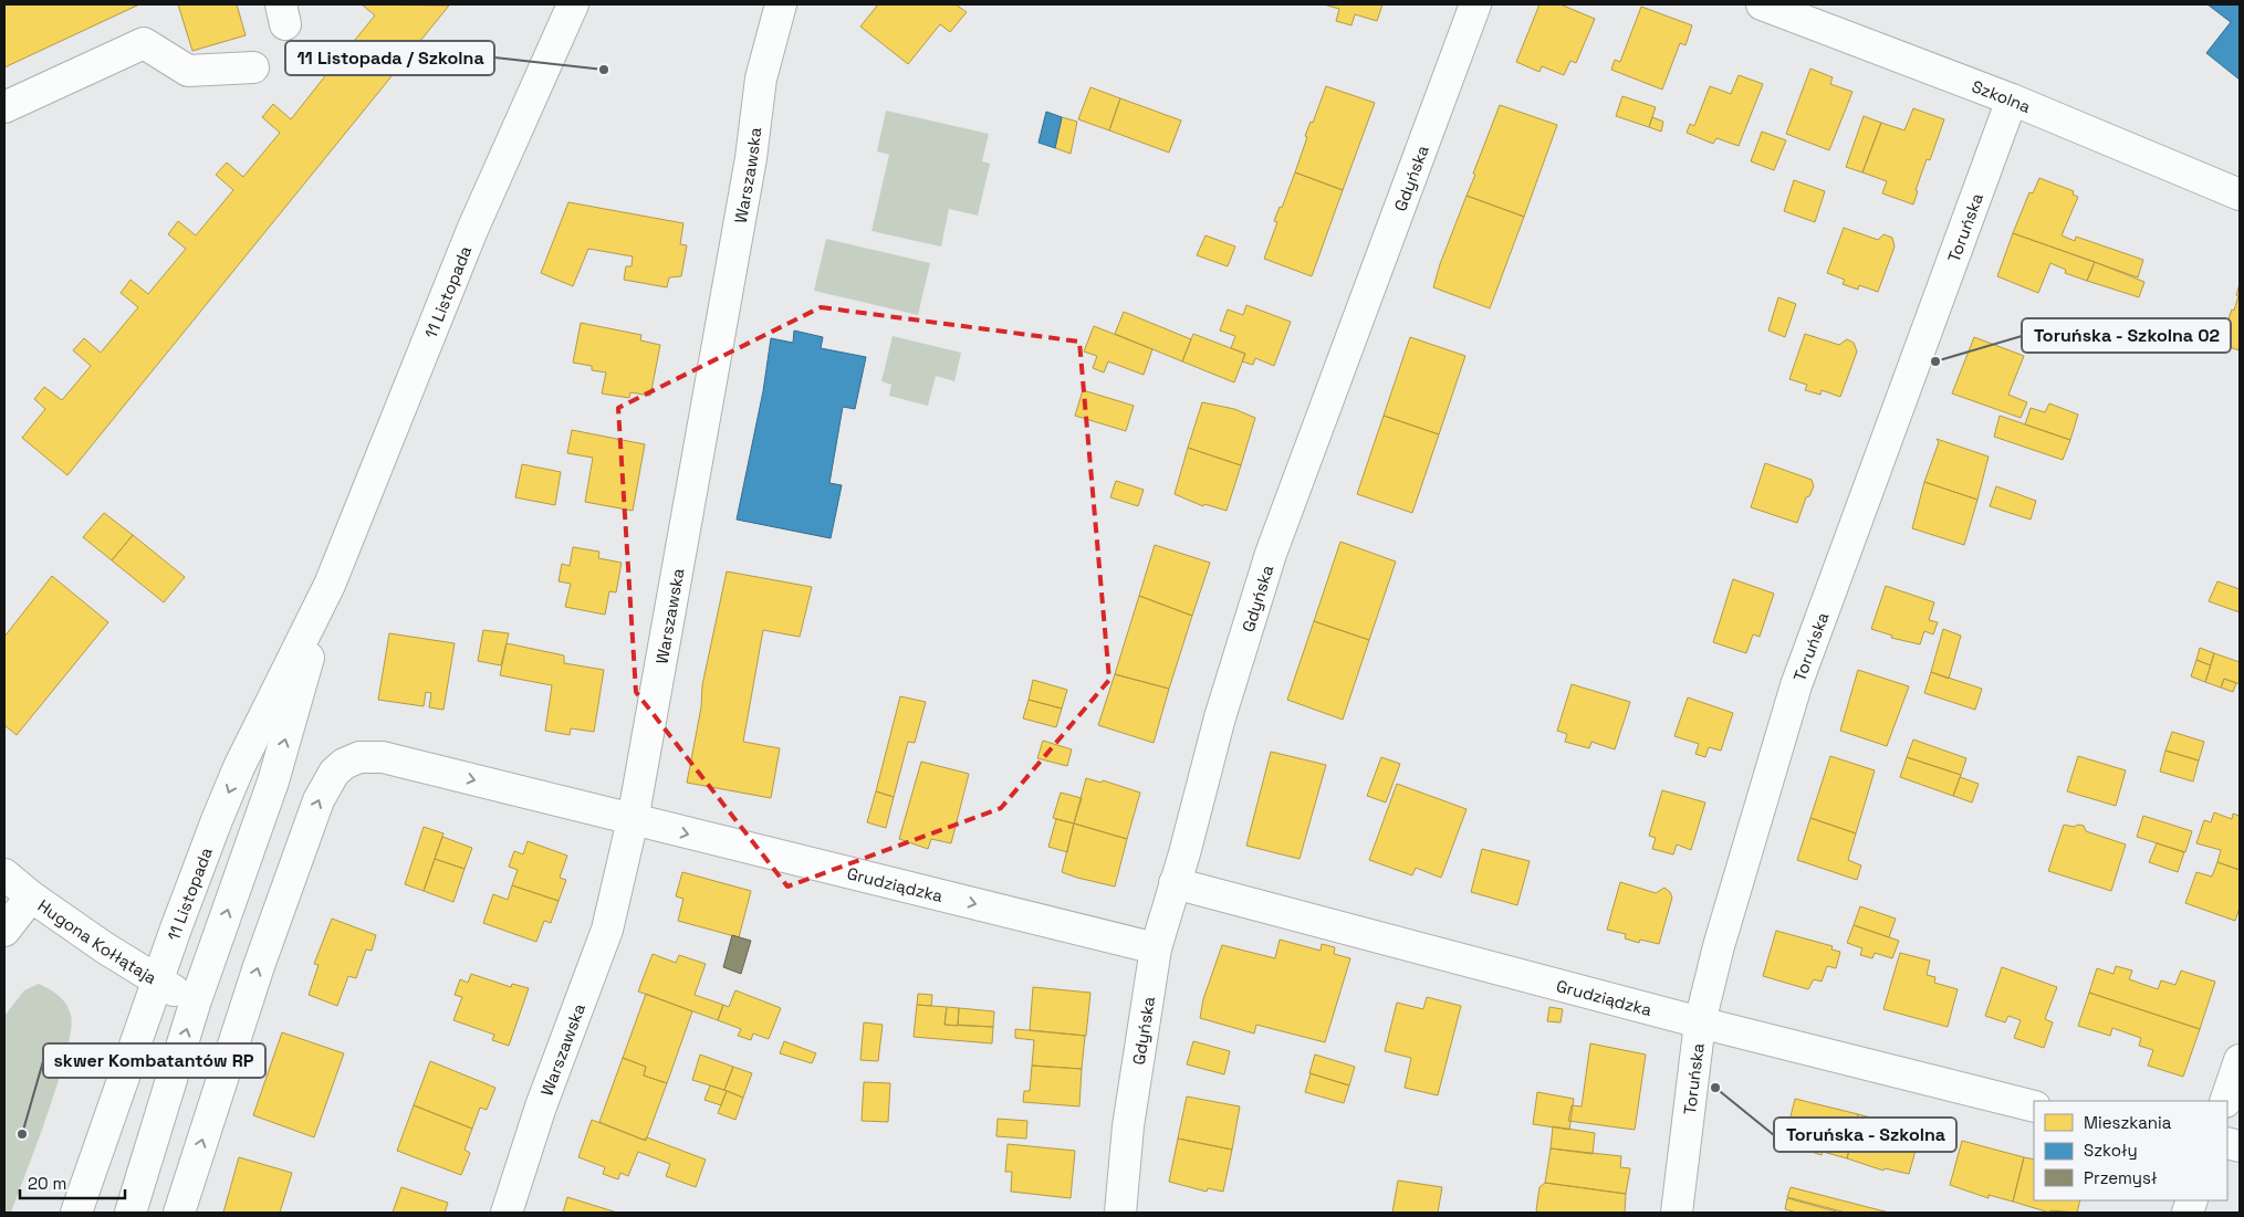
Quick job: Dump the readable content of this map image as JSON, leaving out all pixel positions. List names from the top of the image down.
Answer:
{
  "streets": {
    "street": [
      "Szkolna",
      "Warszawska",
      "Gdyńska",
      "Toruńska",
      "11 Listopada",
      "Grudziądzka",
      "Hugona Kołłątaja"
    ]
  },
  "crossings": [
    ["Szkolna", "Toruńska"],
    ["Warszawska", "Grudziądzka"],
    ["Gdyńska", "Grudziądzka"],
    ["Toruńska", "Grudziądzka"],
    ["11 Listopada", "Hugona Kołłątaja"]
  ],
  "places": [
    "11 Listopada / Szkolna",
    "Toruńska - Szkolna 02",
    "Toruńska - Szkolna",
    "skwer Kombatantów RP"
  ],
  "legend": ["Mieszkania", "Szkoły", "Przemysł"],
  "scale_bar": "20 m"
}
